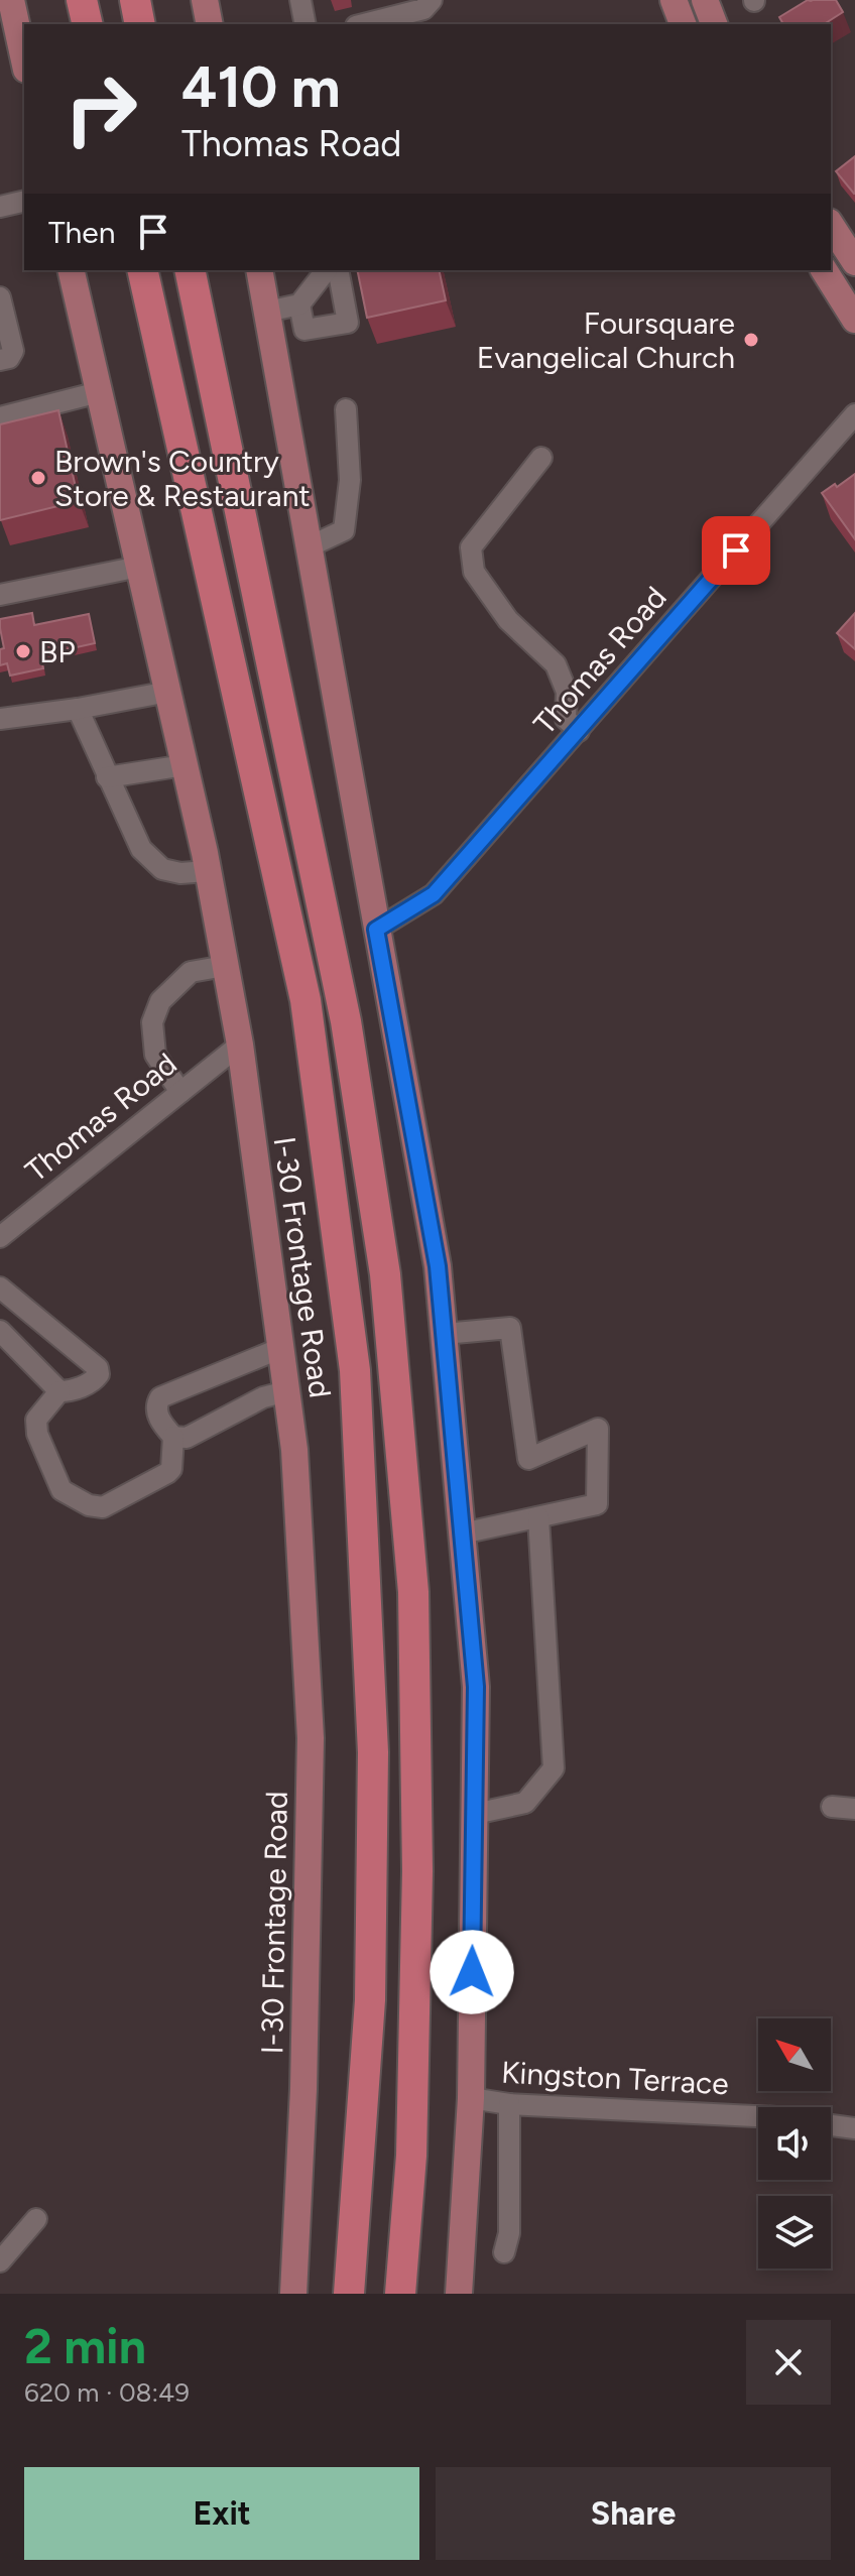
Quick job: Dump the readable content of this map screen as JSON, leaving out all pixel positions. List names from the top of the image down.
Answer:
{
  "streets": {
    "main road": ["I-30 Frontage Road"],
    "street": ["Thomas Road", "Kingston Terrace"]
  },
  "crossings": [
    ["Thomas Road", "I-30 Frontage Road"]
  ],
  "places": ["Foursquare Evangelical Church", "Brown's Country Store & Restaurant", "BP"],
  "north": "top left",
  "page": {
    "turn": ["410 m", "Thomas Road"],
    "then": "Then",
    "heading": ["2 min", "620 m · 08:49"],
    "buttons": ["Exit", "Share"]
  }
}
